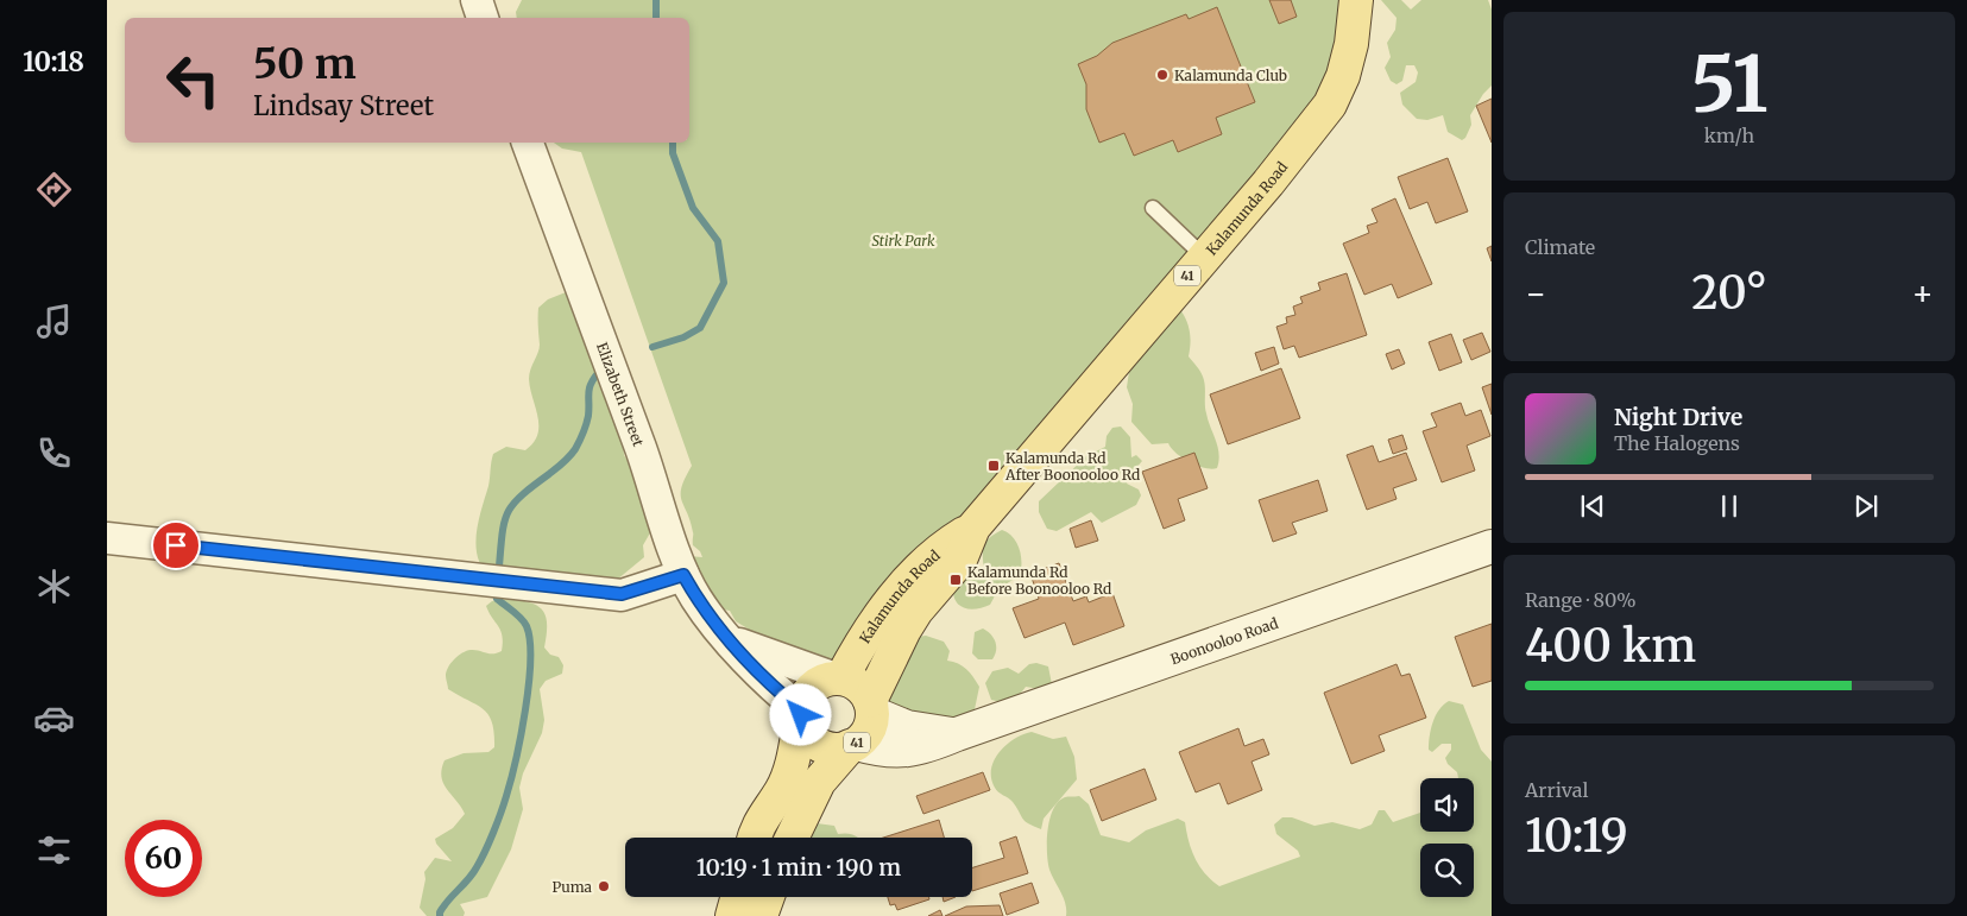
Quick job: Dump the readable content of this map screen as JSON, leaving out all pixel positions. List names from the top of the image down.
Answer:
{
  "streets": {
    "main road": ["Kalamunda Road", "41"],
    "street": ["Elizabeth Street", "Boonooloo Road"]
  },
  "crossings": [
    ["Kalamunda Road", "41"],
    ["Kalamunda Road", "Elizabeth Street"],
    ["Kalamunda Road", "Boonooloo Road"],
    ["41", "Elizabeth Street"],
    ["41", "Boonooloo Road"],
    ["Elizabeth Street", "Boonooloo Road"]
  ],
  "parks": ["Stirk Park"],
  "places": {
    "other": ["Kalamunda Club", "Puma"],
    "transit": ["Kalamunda Rd After Boonooloo Rd", "Kalamunda Rd Before Boonooloo Rd"]
  },
  "page": {
    "tabs": "10:18",
    "tile": [
      ["51", "km/h"],
      "Climate",
      ["Range · 80%", "400 km"],
      ["Arrival", "10:19"]
    ],
    "turn": ["50 m", "Lindsay Street"],
    "heat": ["−", "20°", "+"],
    "song": ["Night Drive", "The Halogens"],
    "limit": "60",
    "trip": "10:19 · 1 min · 190 m"
  }
}
